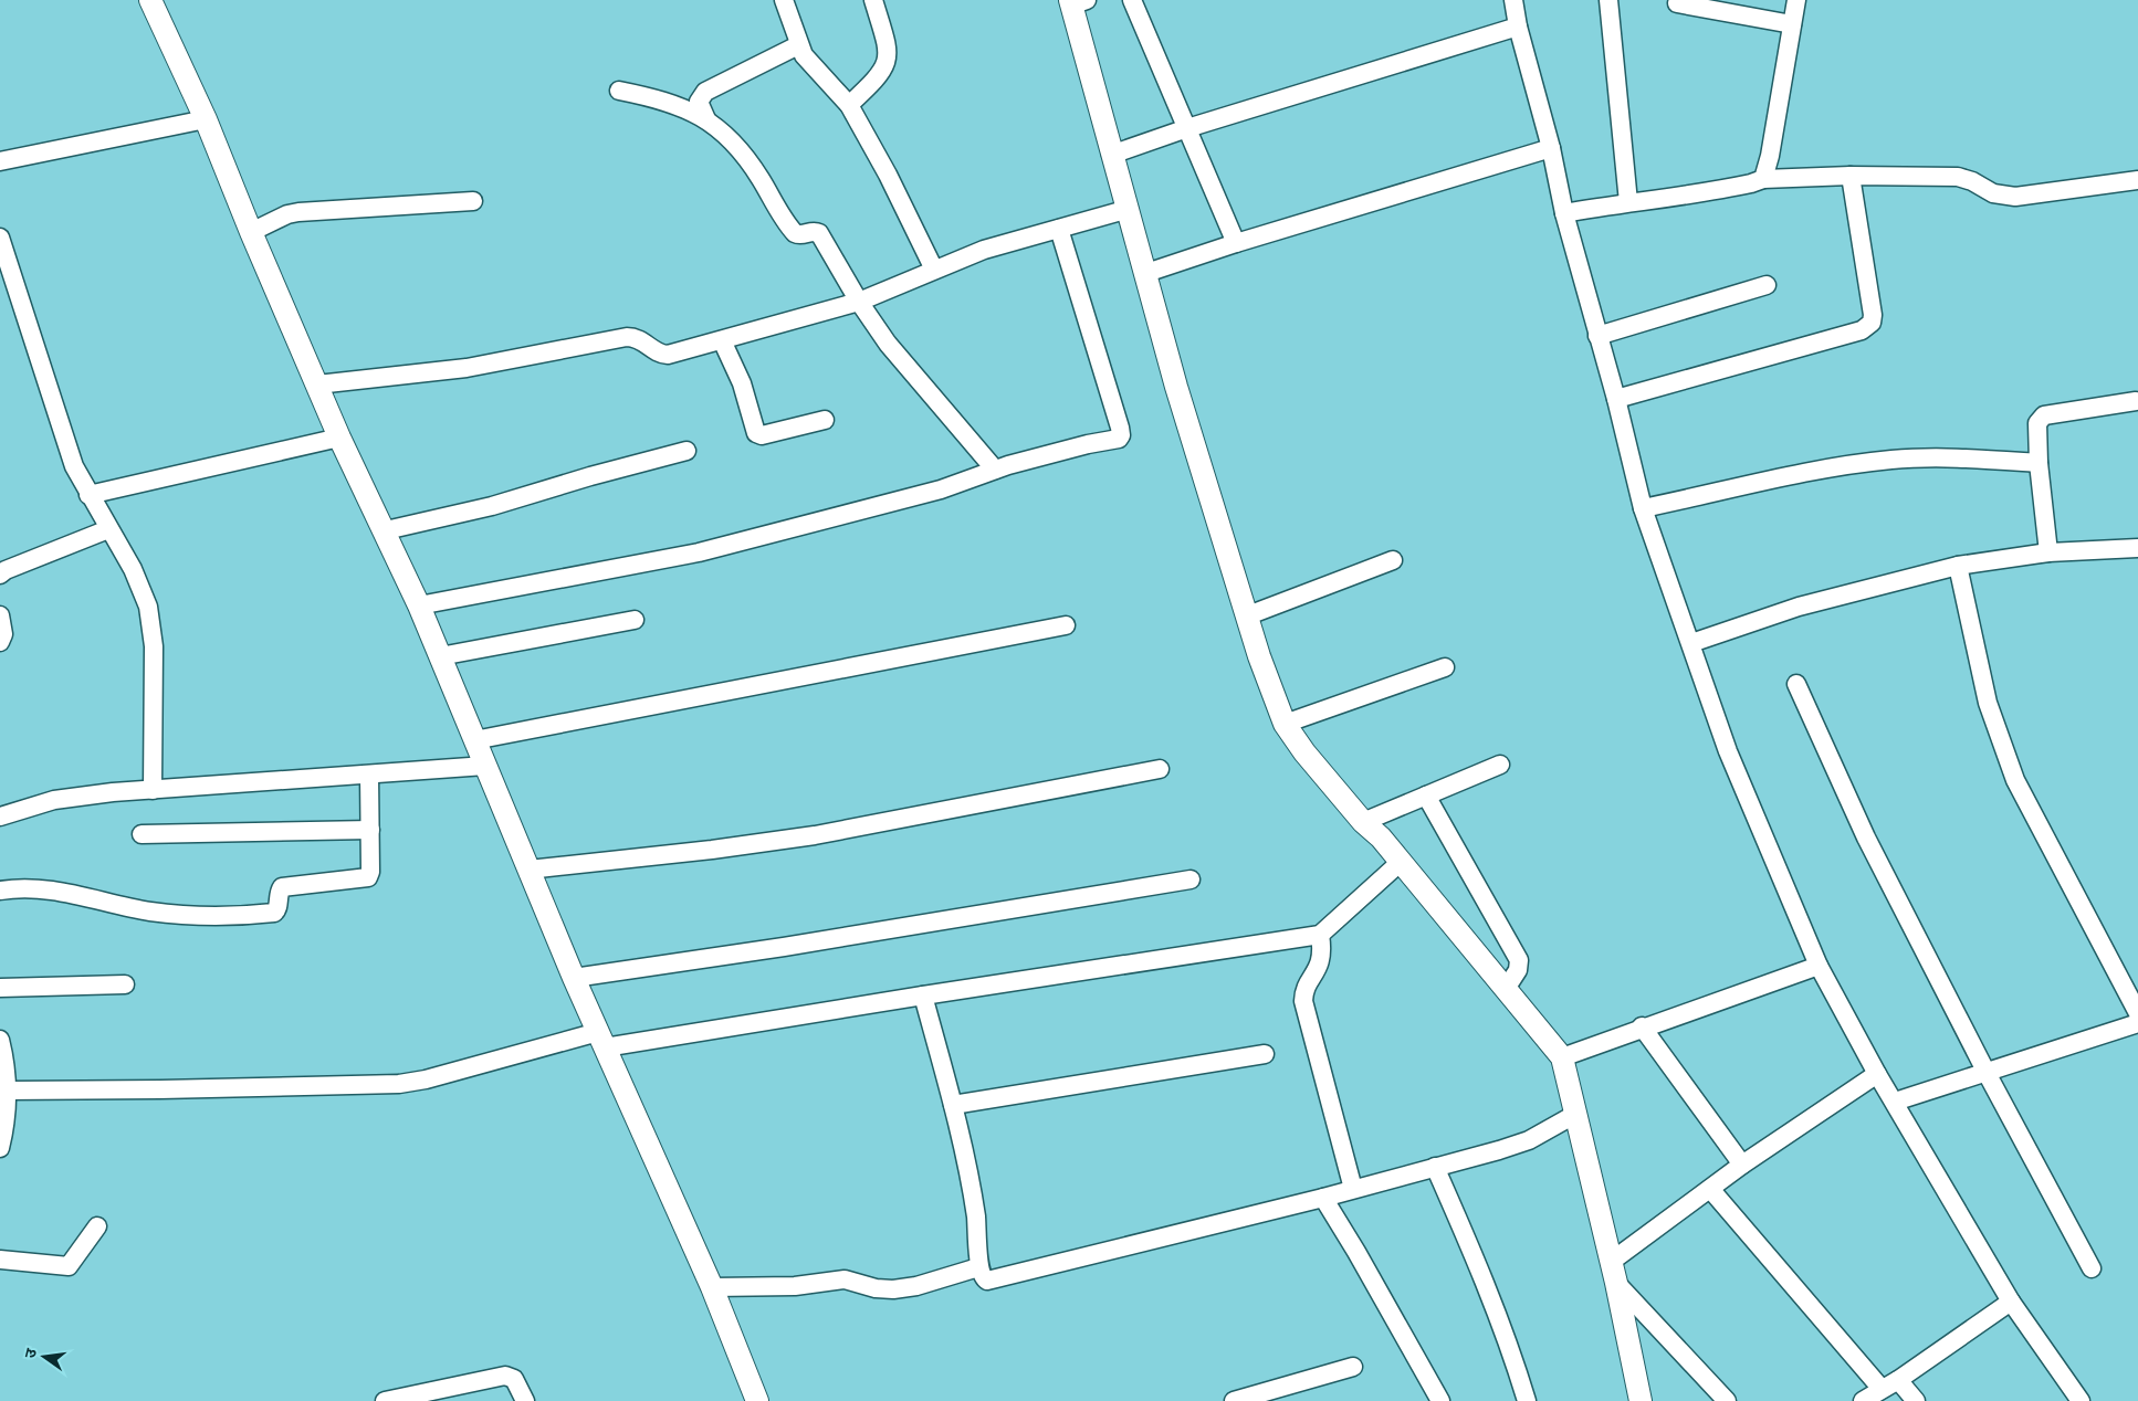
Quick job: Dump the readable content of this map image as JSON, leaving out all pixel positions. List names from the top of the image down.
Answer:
{
  "north": "left"
}
